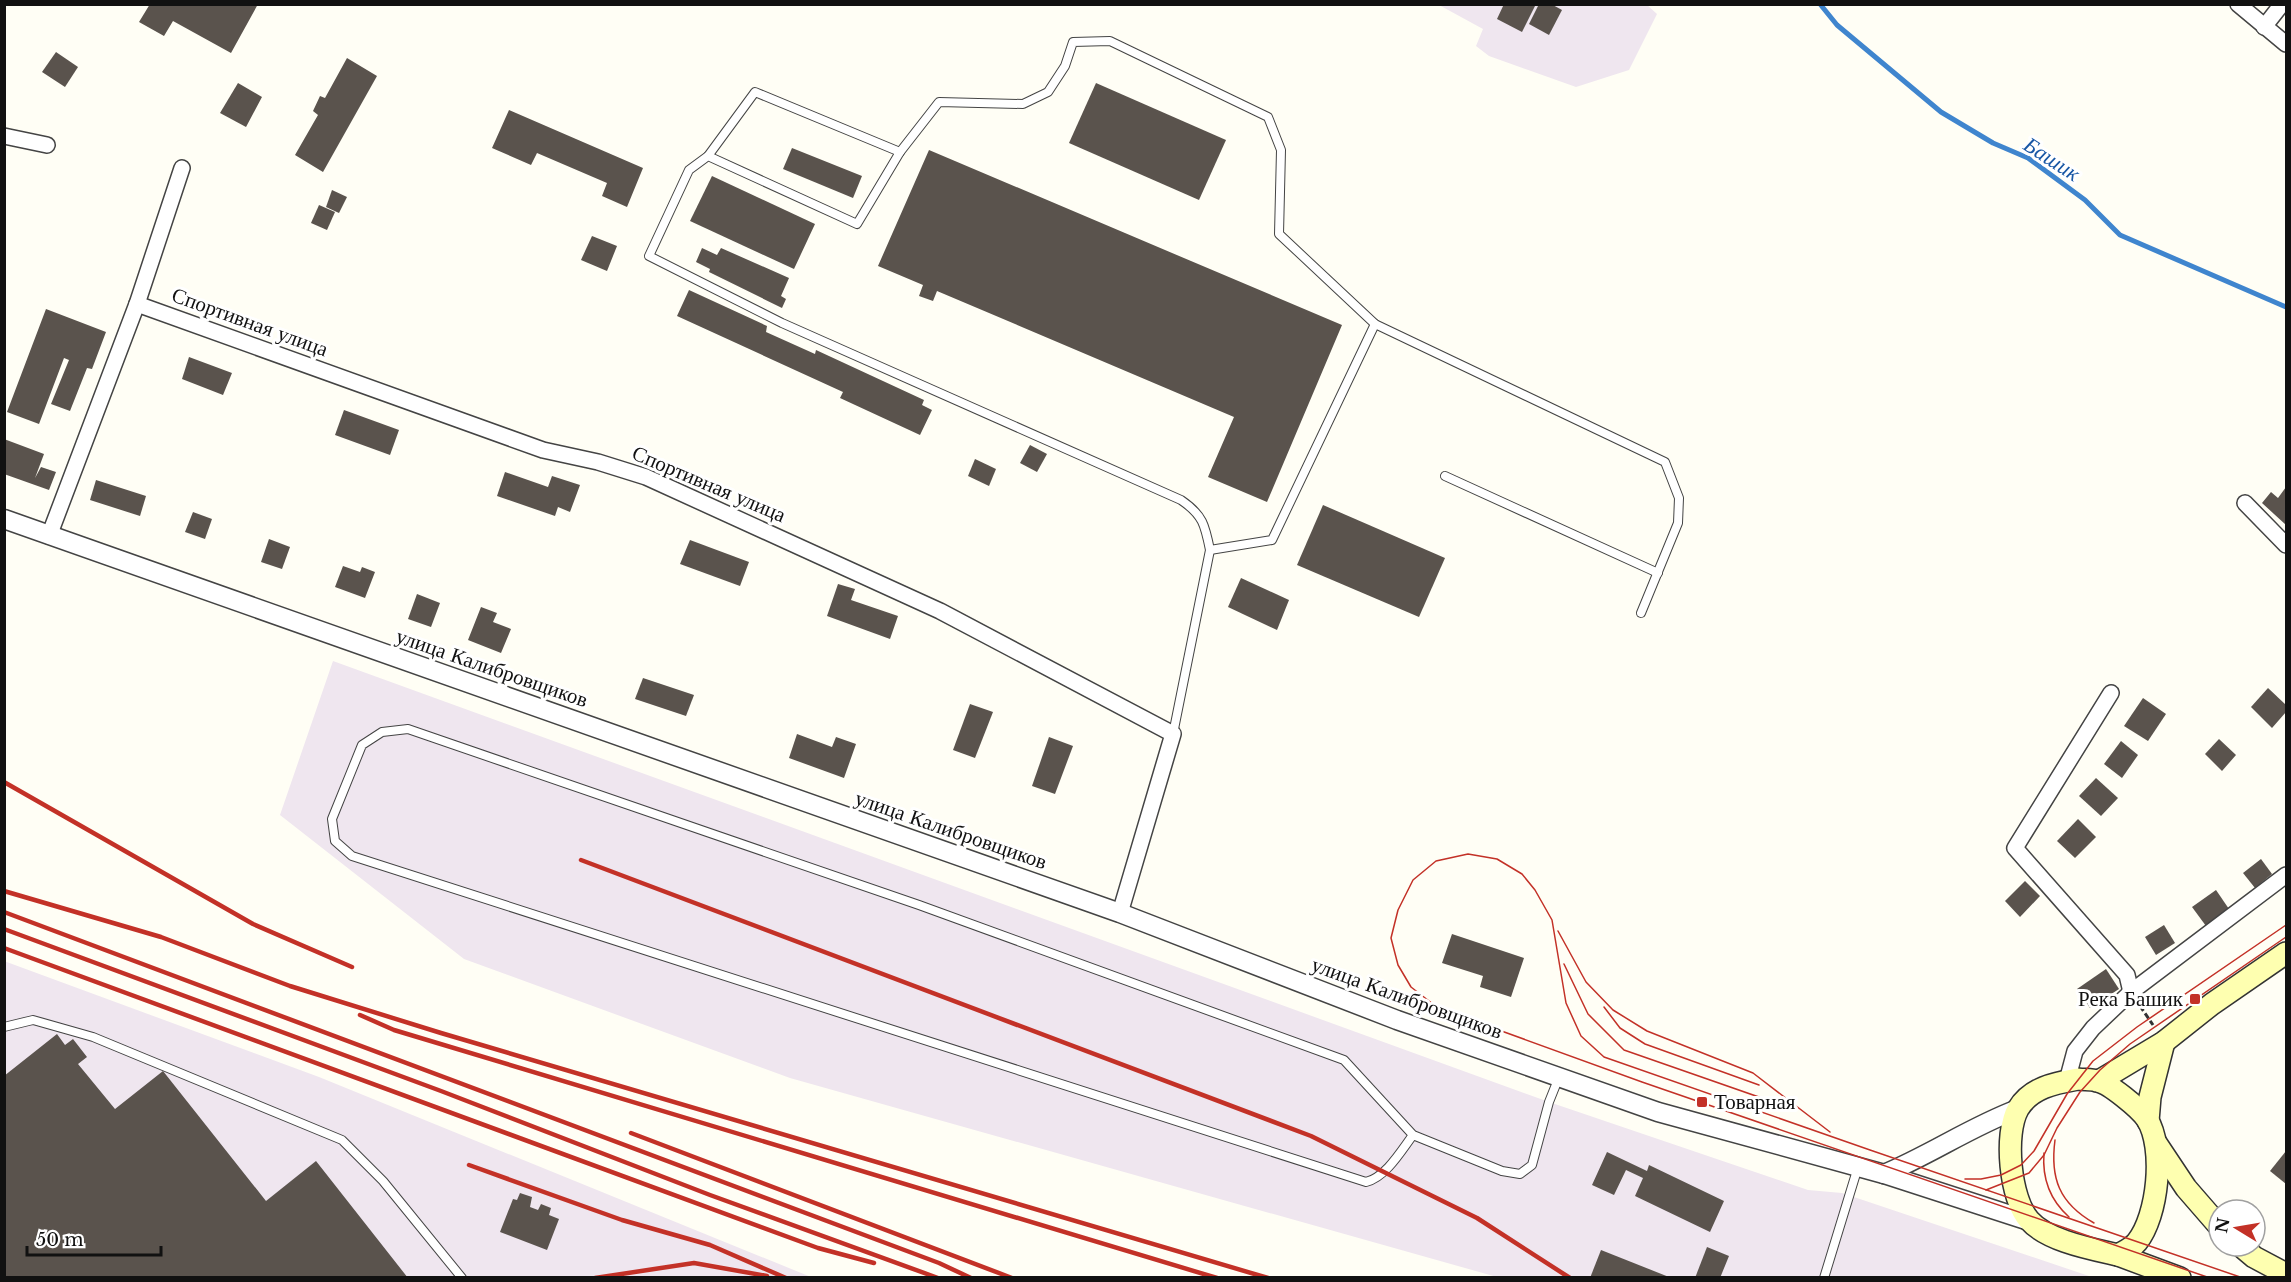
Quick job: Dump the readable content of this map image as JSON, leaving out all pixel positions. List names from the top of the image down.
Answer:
{
  "streets": {
    "street": ["Спортивная улица", "улица Калибровщиков"]
  },
  "water": ["Башик"],
  "places": {
    "transit": ["Река Башик", "Товарная"]
  },
  "scale_bar": "50 m",
  "north": "left"
}
